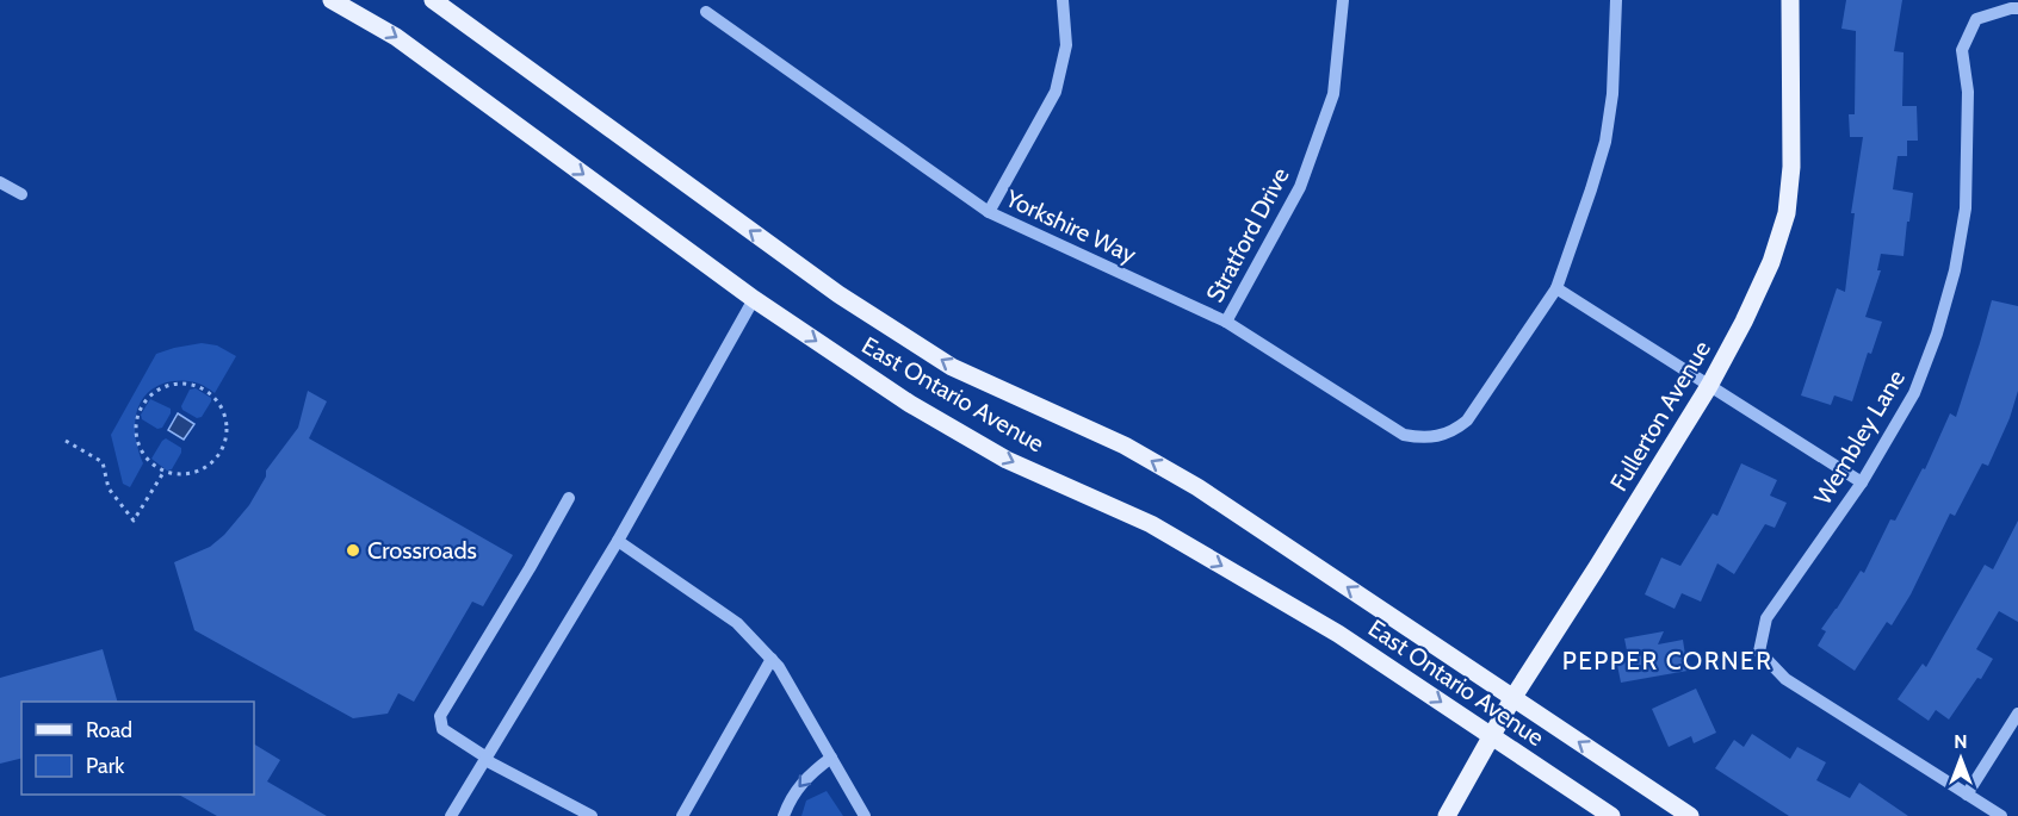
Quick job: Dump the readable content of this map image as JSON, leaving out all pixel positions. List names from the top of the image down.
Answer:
{
  "streets": {
    "main road": ["East Ontario Avenue", "Fullerton Avenue"],
    "street": ["Yorkshire Way", "Stratford Drive", "Wembley Lane"]
  },
  "crossings": [
    ["Yorkshire Way", "Stratford Drive"],
    ["East Ontario Avenue", "Fullerton Avenue"]
  ],
  "districts": ["PEPPER CORNER"],
  "places": ["Crossroads"],
  "legend": ["Road", "Park"],
  "north": "top"
}
